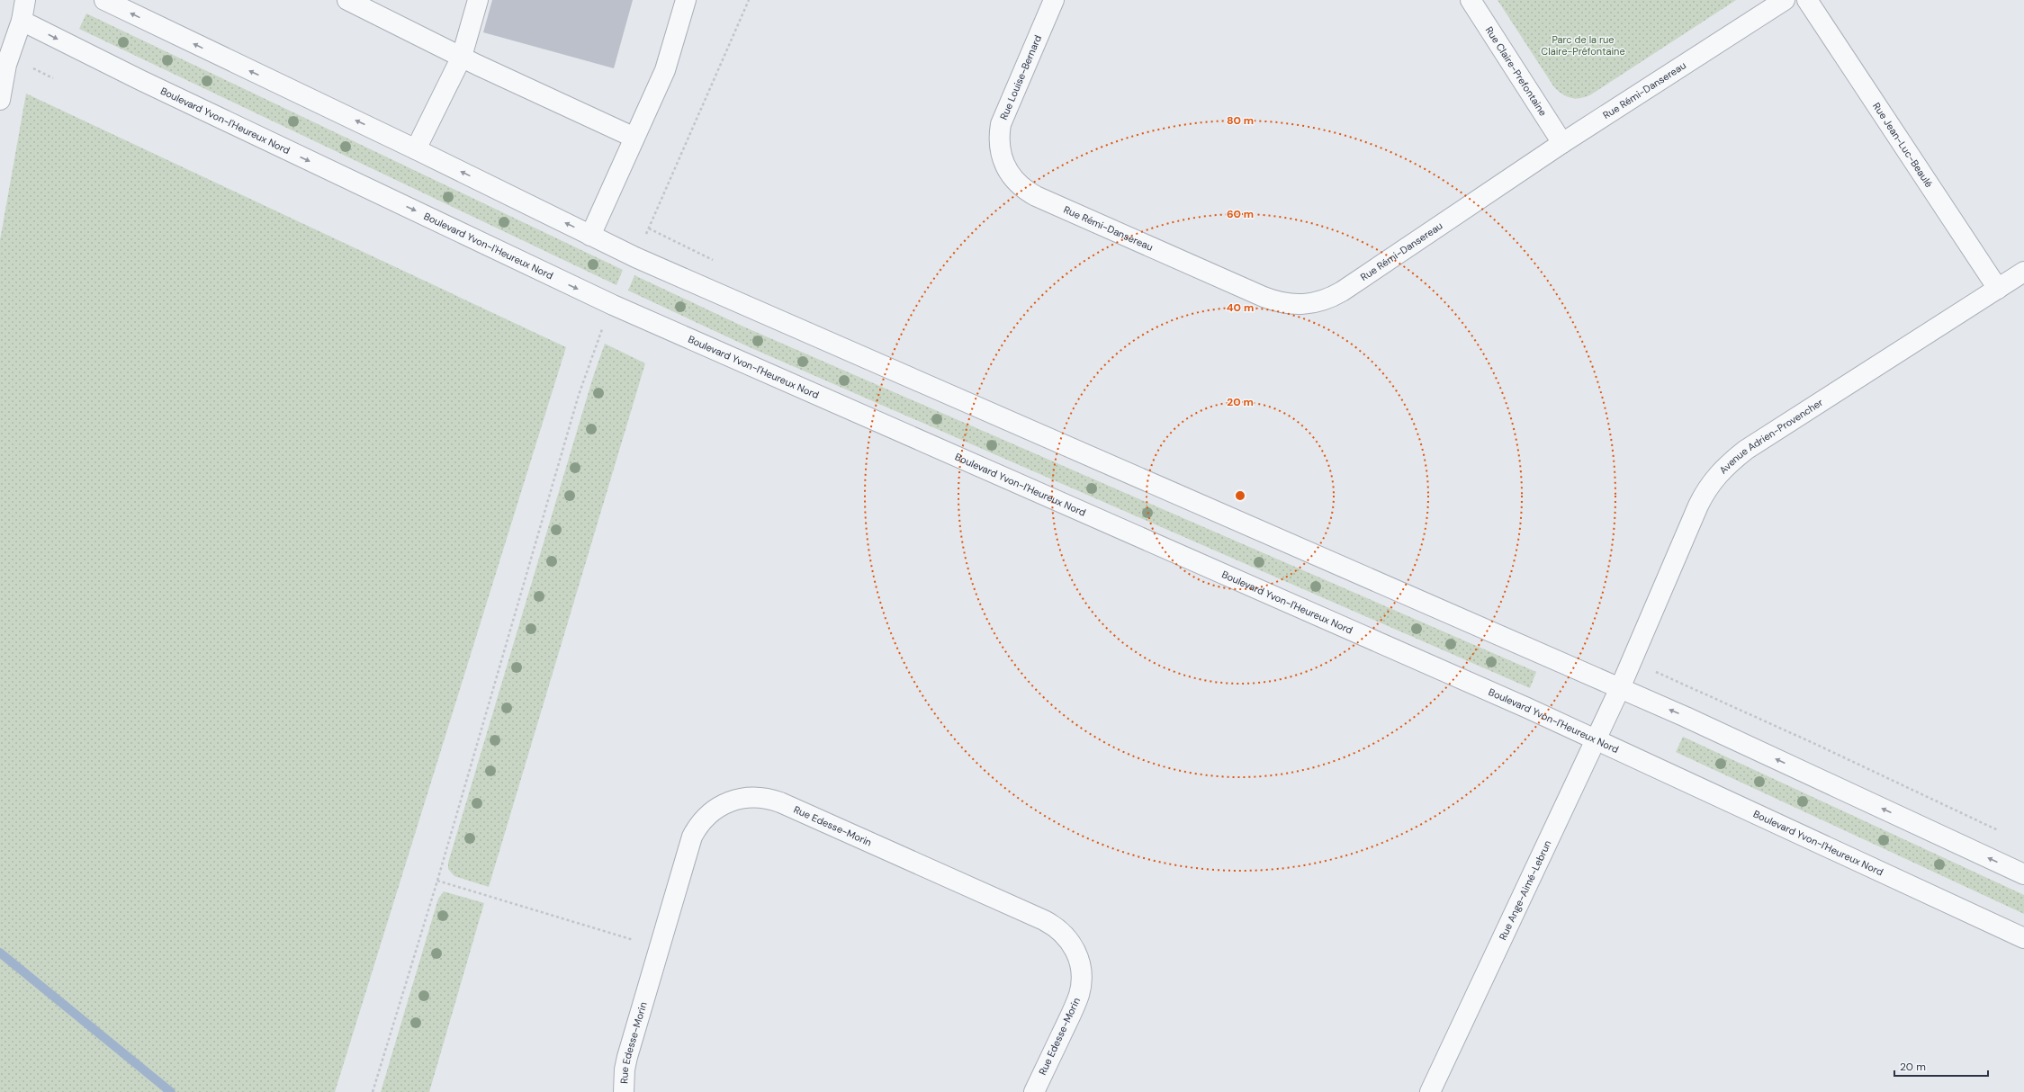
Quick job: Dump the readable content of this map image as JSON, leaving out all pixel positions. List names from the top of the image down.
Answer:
{
  "streets": {
    "street": [
      "Rue Claire-Prefontaine",
      "Rue Louise-Bernard",
      "Rue Rémi-Dansereau",
      "Boulevard Yvon-l'Heureux Nord",
      "Rue Jean-Luc-Beaulé",
      "Avenue Adrien-Provencher",
      "Rue Edesse-Morin",
      "Rue Ange-Aimé-Lebrun"
    ]
  },
  "crossings": [
    ["Rue Claire-Prefontaine", "Rue Rémi-Dansereau"],
    ["Rue Louise-Bernard", "Rue Rémi-Dansereau"],
    ["Boulevard Yvon-l'Heureux Nord", "Rue Ange-Aimé-Lebrun"],
    ["Rue Jean-Luc-Beaulé", "Avenue Adrien-Provencher"],
    ["Avenue Adrien-Provencher", "Rue Ange-Aimé-Lebrun"]
  ],
  "parks": ["Parc de la rue Claire-Préfontaine"],
  "scale_bar": "20 m",
  "rings": [
    "80 m",
    "60 m",
    "40 m",
    "20 m"
  ]
}
